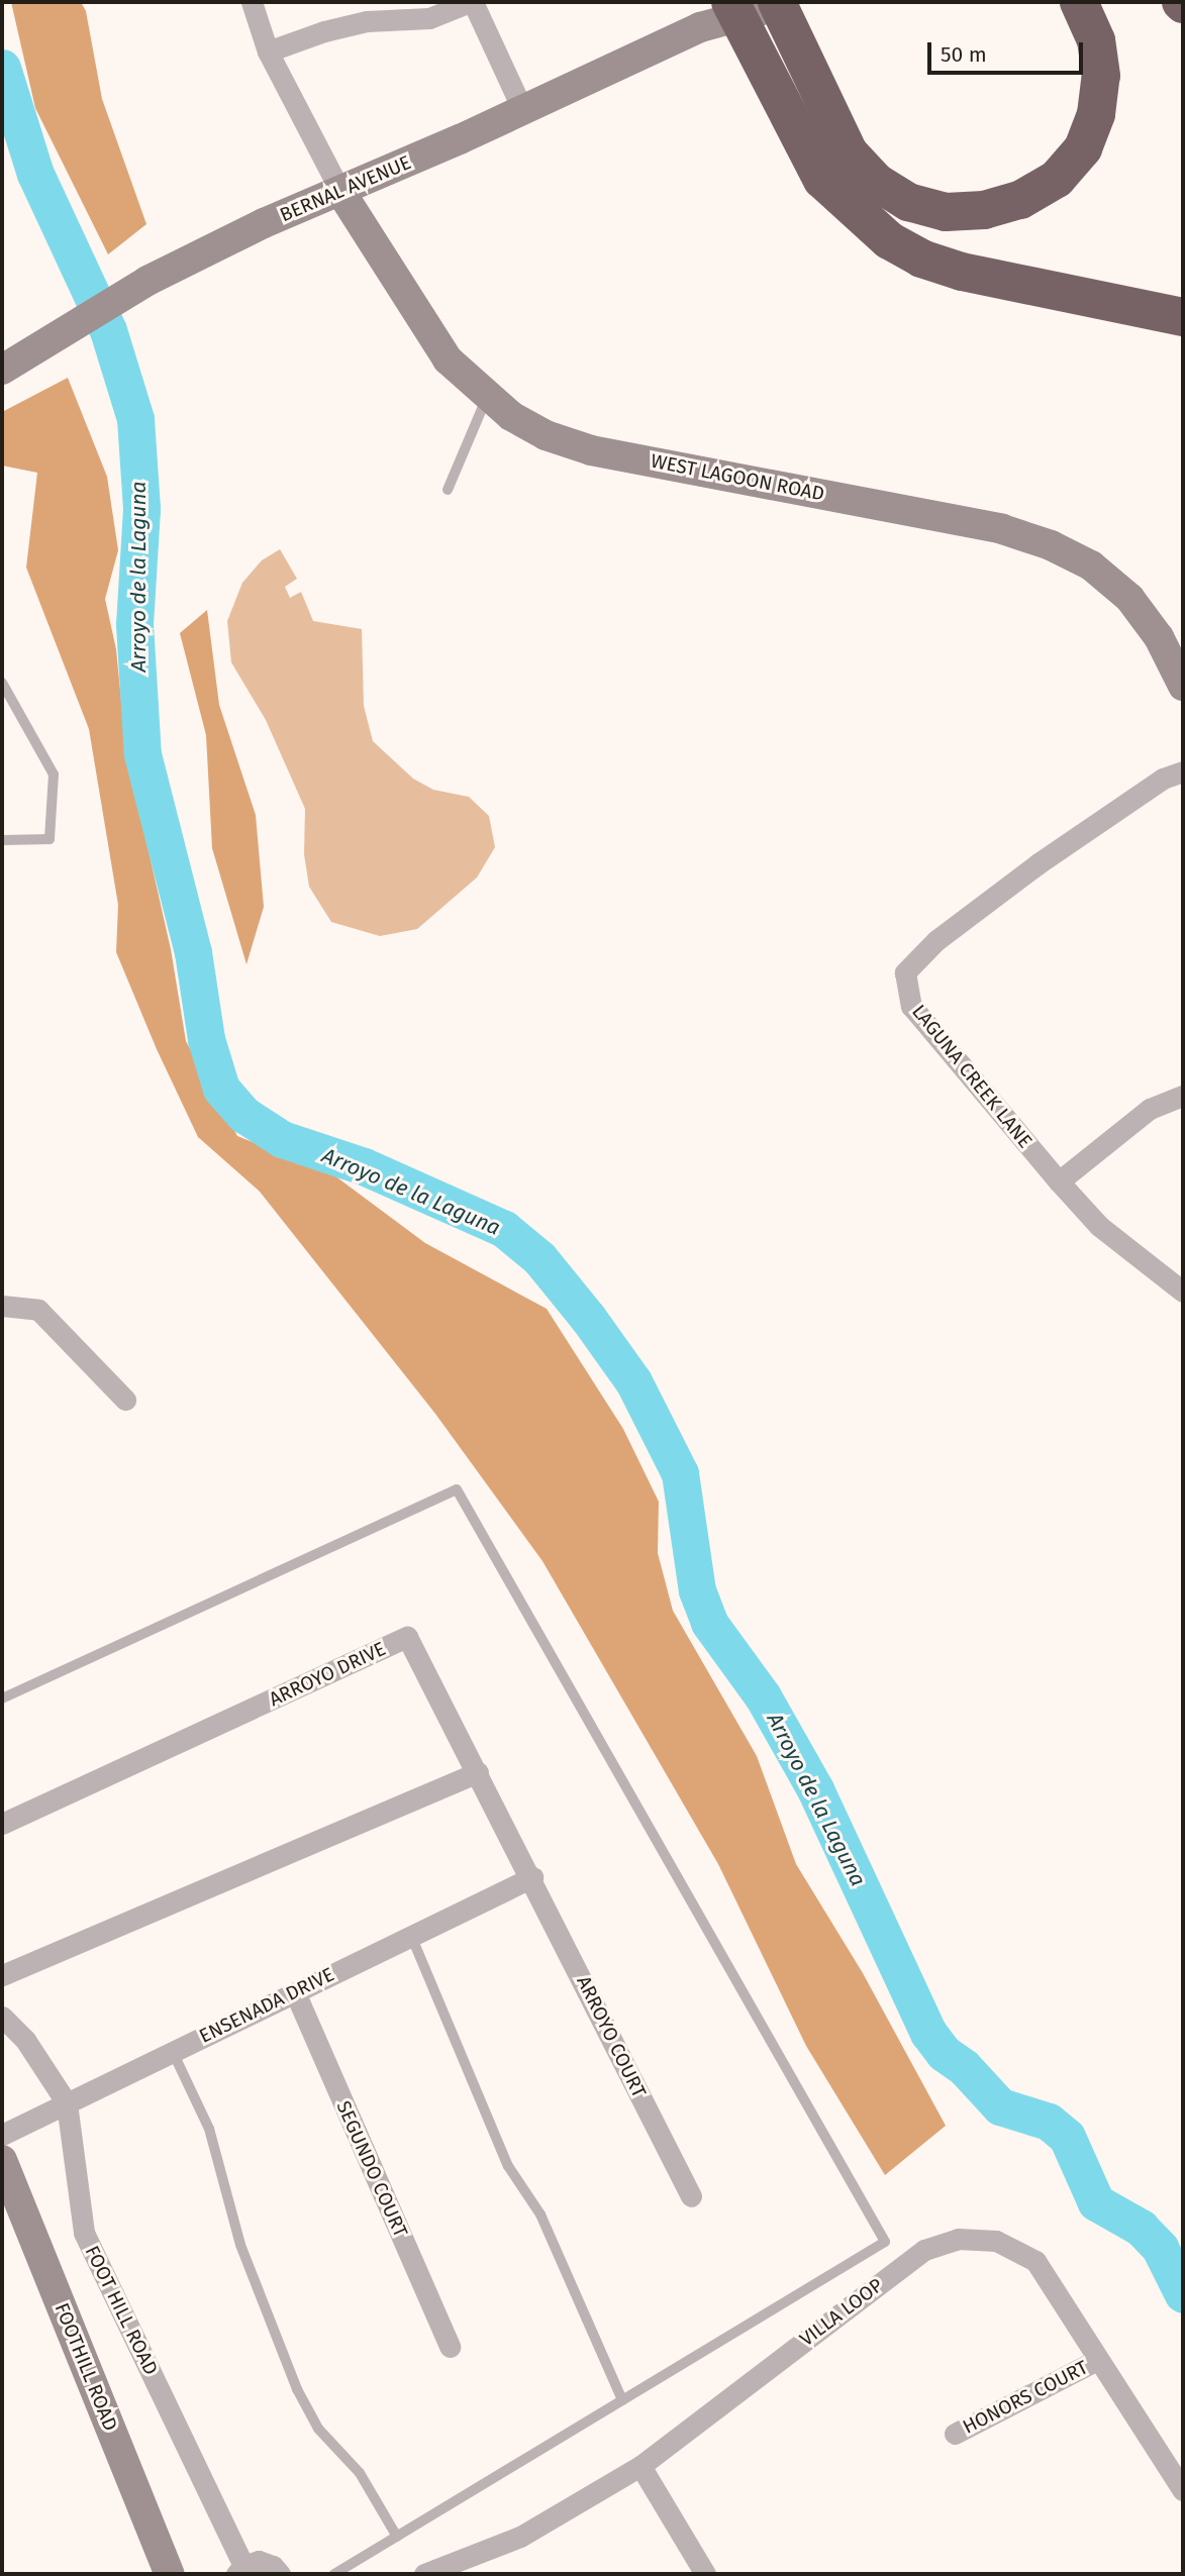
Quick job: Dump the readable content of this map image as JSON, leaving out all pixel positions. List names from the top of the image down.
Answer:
{
  "streets": {
    "main road": ["BERNAL AVENUE", "WEST LAGOON ROAD", "FOOTHILL ROAD"],
    "street": [
      "LAGUNA CREEK LANE",
      "ARROYO DRIVE",
      "ENSENADA DRIVE",
      "ARROYO COURT",
      "SEGUNDO COURT",
      "FOOT HILL ROAD",
      "VILLA LOOP",
      "HONORS COURT"
    ]
  },
  "crossings": [
    ["BERNAL AVENUE", "WEST LAGOON ROAD"],
    ["ARROYO DRIVE", "ENSENADA DRIVE"],
    ["ARROYO DRIVE", "ARROYO COURT"],
    ["ENSENADA DRIVE", "ARROYO COURT"],
    ["ENSENADA DRIVE", "SEGUNDO COURT"],
    ["ENSENADA DRIVE", "FOOT HILL ROAD"],
    ["VILLA LOOP", "HONORS COURT"]
  ],
  "water": ["Arroyo de la Laguna"],
  "scale_bar": "50 m"
}
